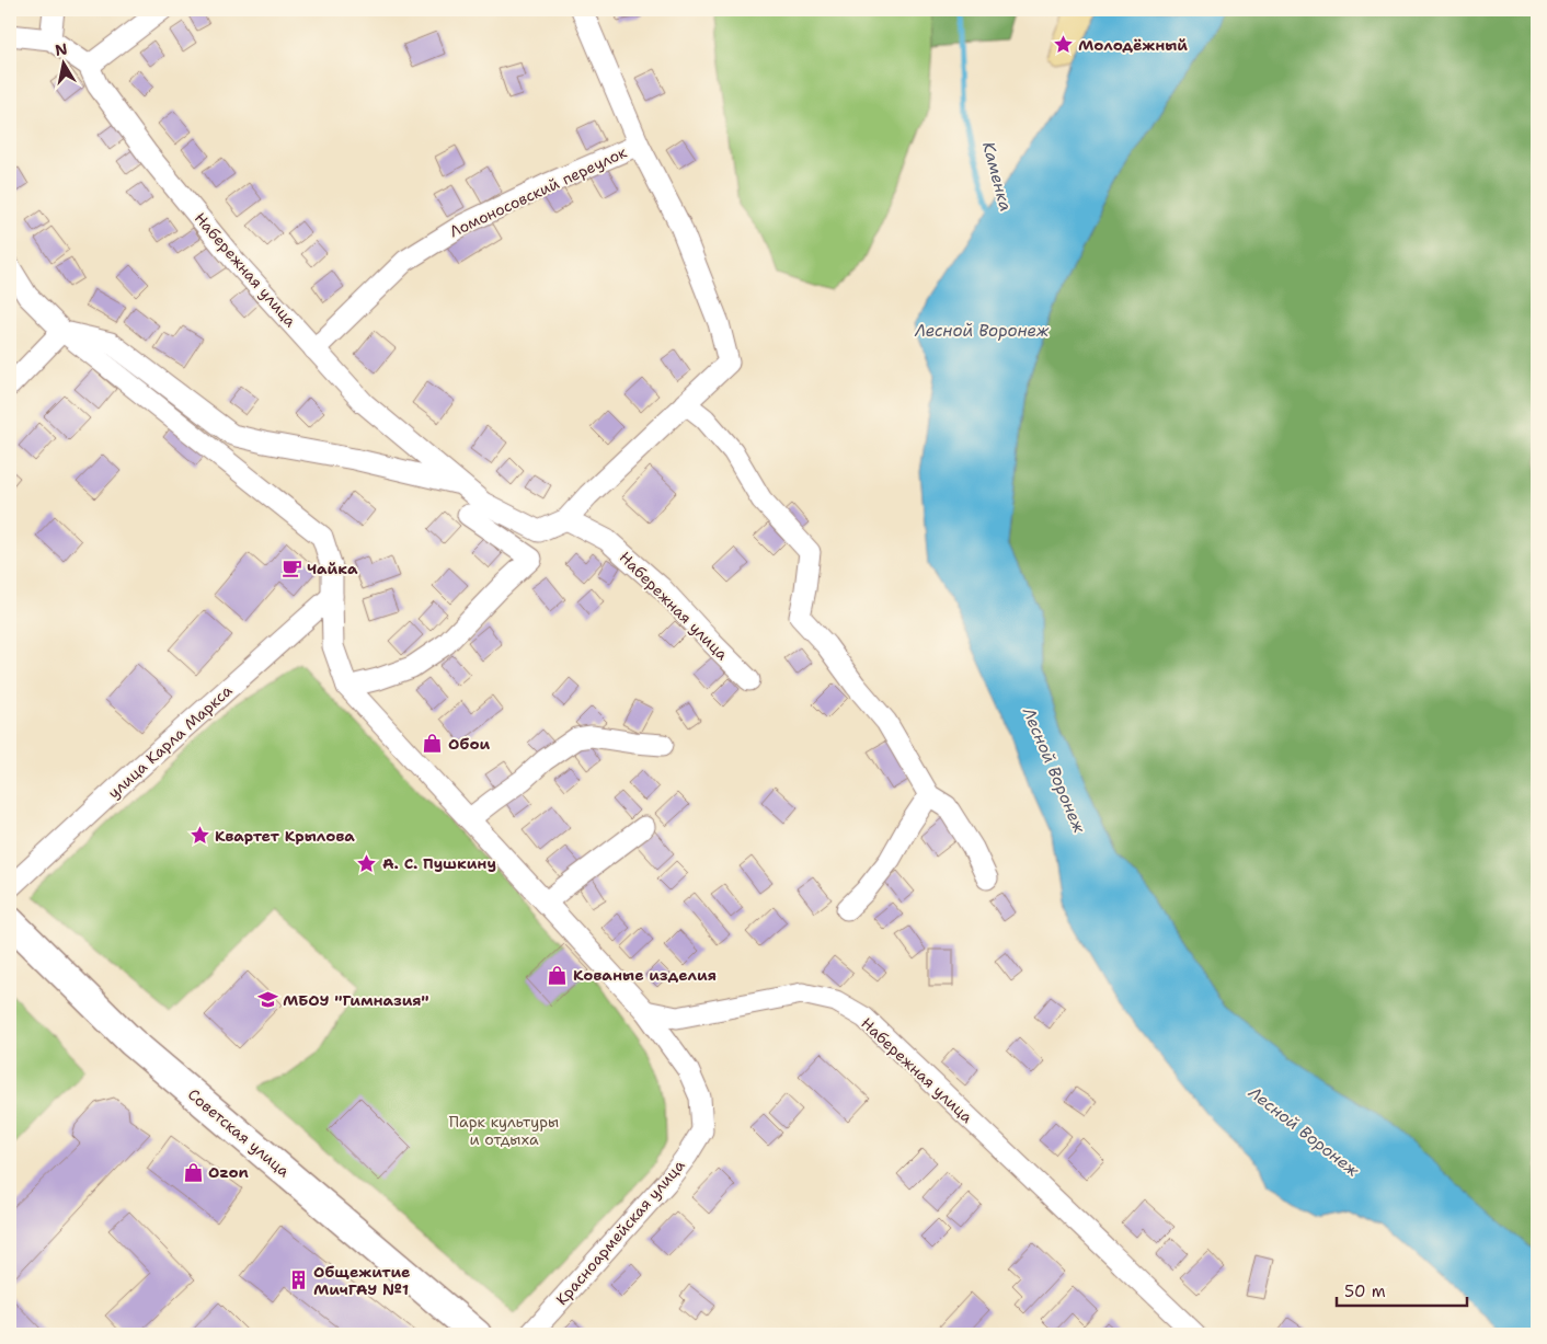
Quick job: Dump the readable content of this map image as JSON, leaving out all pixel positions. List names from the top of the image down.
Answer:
{
  "streets": {
    "main road": ["Советская улица"],
    "street": [
      "Ломоносовский переулок",
      "Набережная улица",
      "улица Карла Маркса",
      "Красноармейская улица"
    ]
  },
  "crossings": [
    ["Ломоносовский переулок", "Набережная улица"],
    ["Набережная улица", "Красноармейская улица"]
  ],
  "water": ["Каменка", "Лесной Воронеж"],
  "parks": ["Парк культуры и отдыха"],
  "places": {
    "place": ["Молодёжный", "Квартет Крылова", "А. С. Пушкину"],
    "cafe": ["Чайка"],
    "shop": ["Обои", "Кованые изделия", "Ozon"],
    "school or university": ["МБОУ \"Гимназия\""],
    "building": ["Общежитие МичГАУ №1"]
  },
  "scale_bar": "50 m",
  "north": "top"
}
